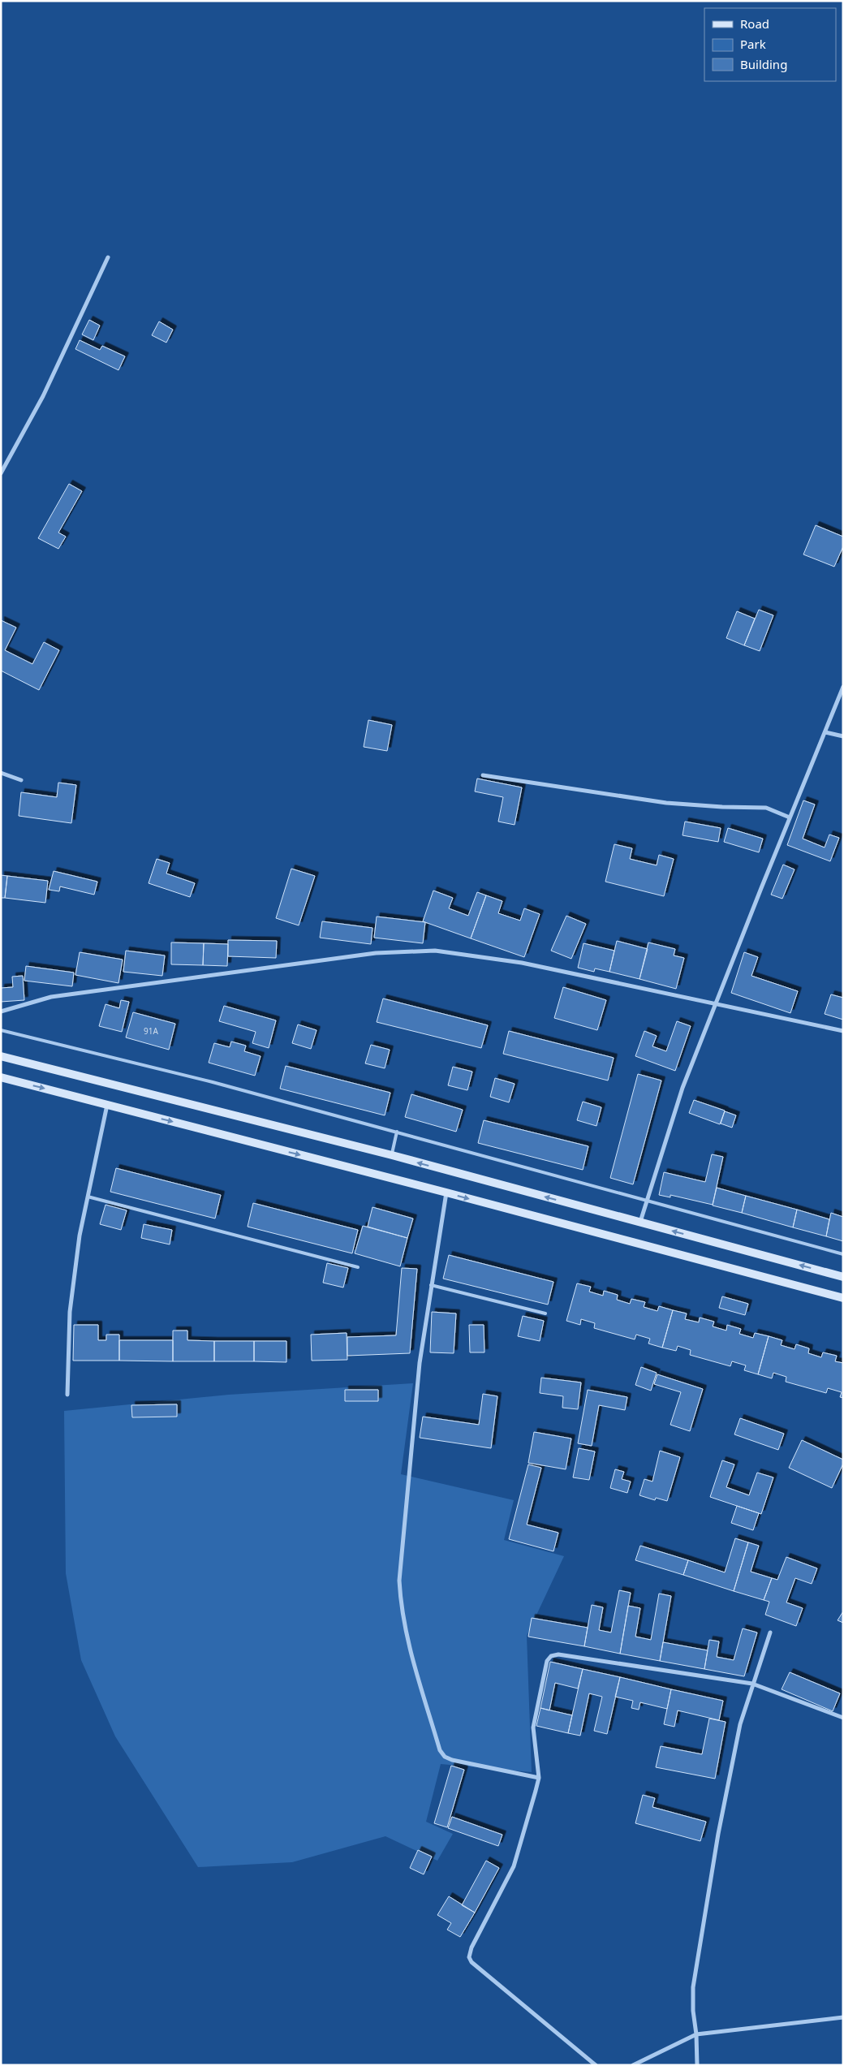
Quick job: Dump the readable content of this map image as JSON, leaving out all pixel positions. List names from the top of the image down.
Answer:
{
  "house_numbers": ["91А"],
  "legend": ["Road", "Park", "Building"]
}
